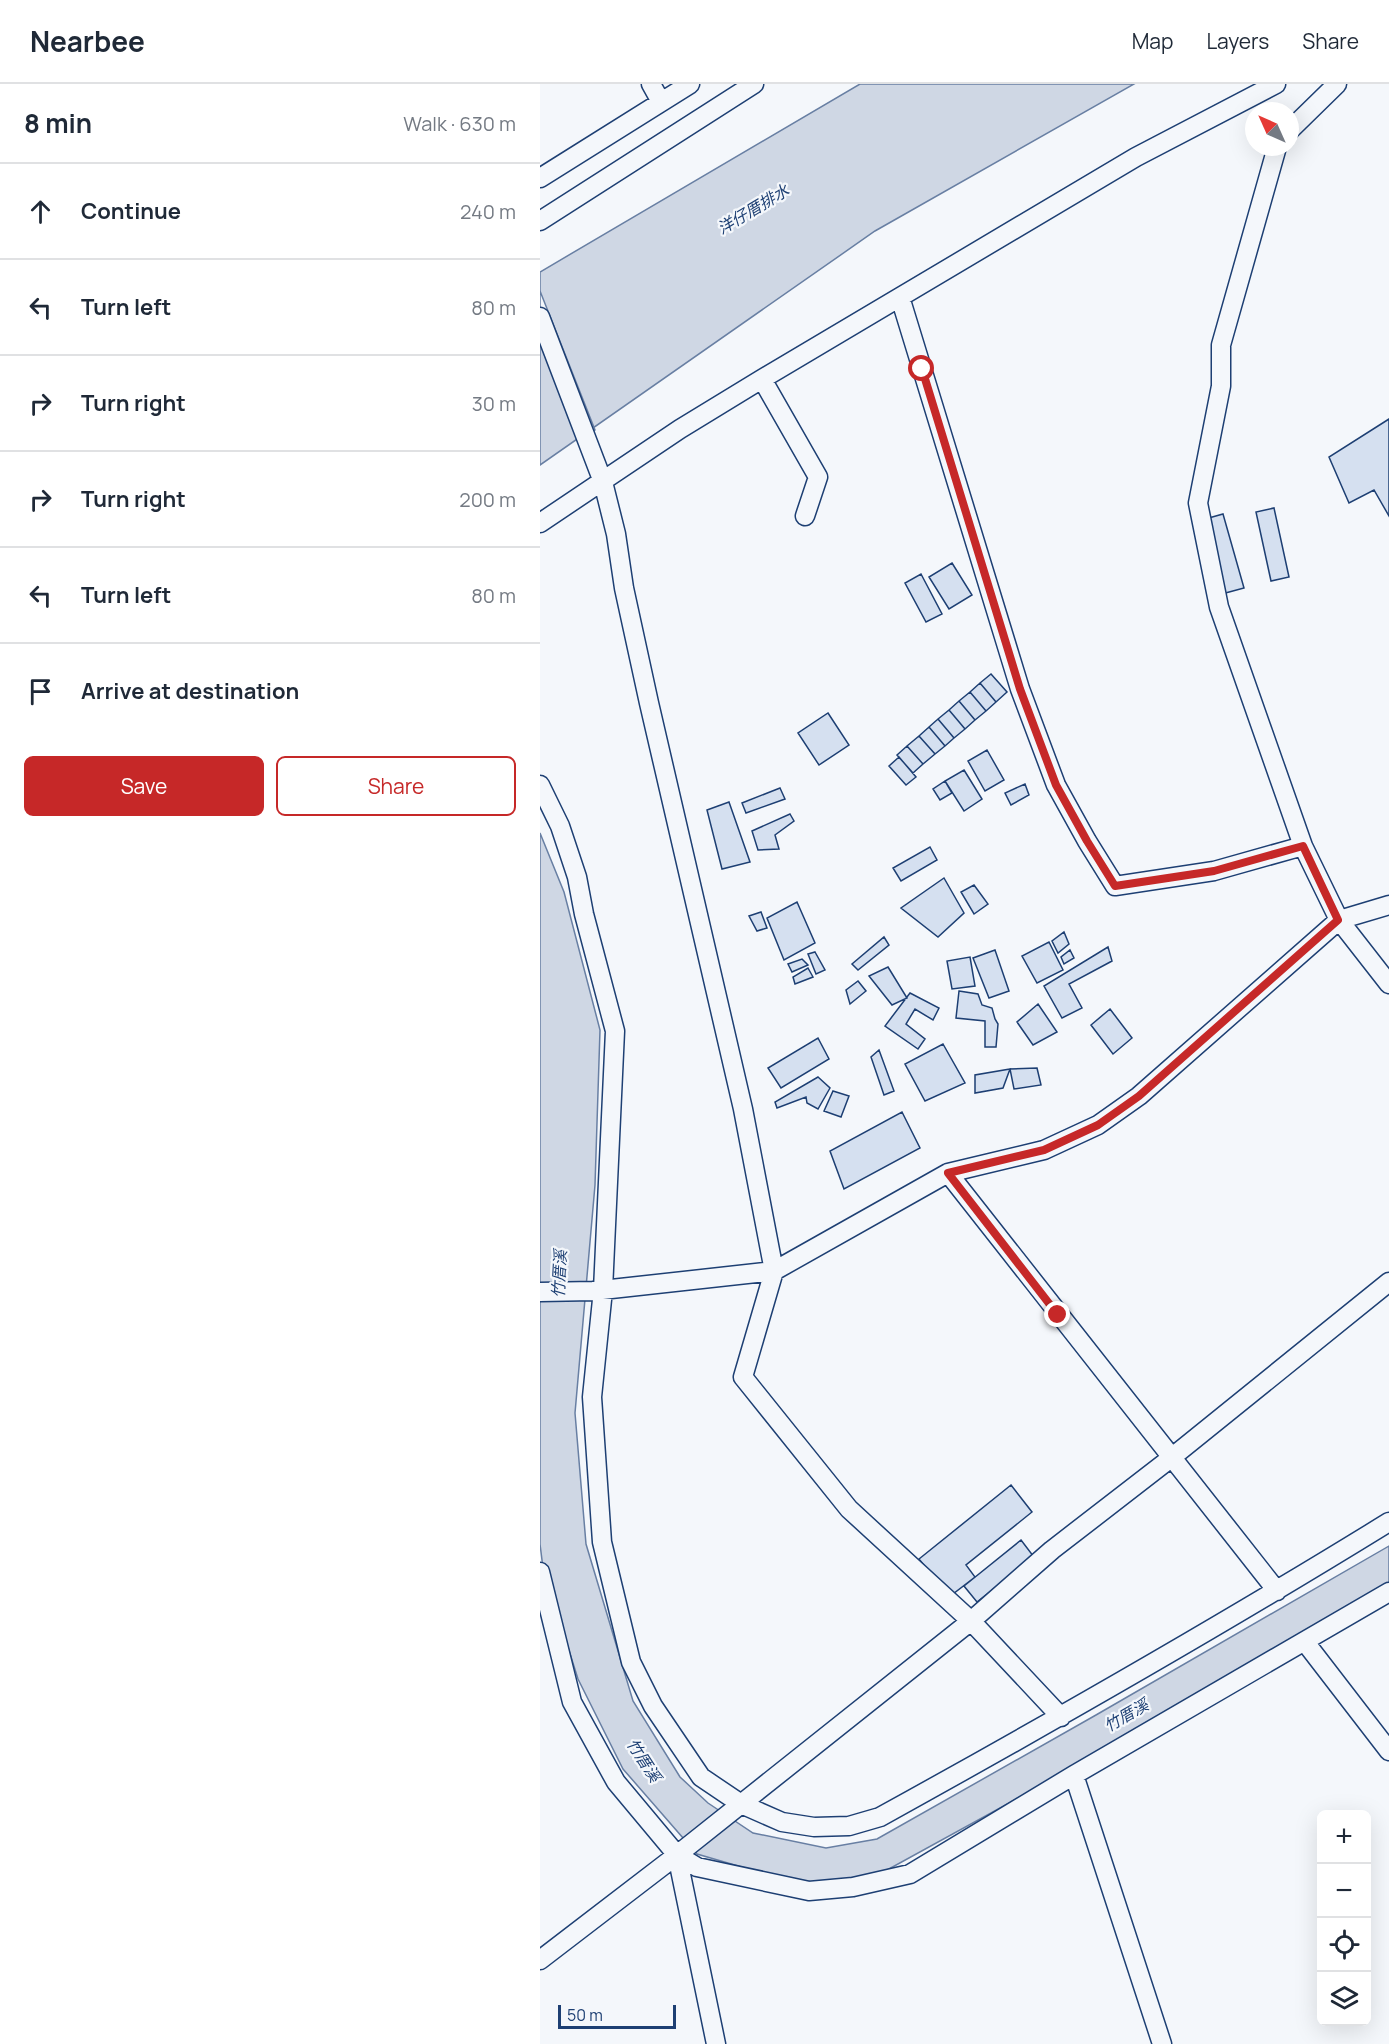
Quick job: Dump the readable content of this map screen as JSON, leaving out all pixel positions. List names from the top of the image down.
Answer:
{
  "water": ["洋仔厝排水", "竹厝溪"],
  "scale_bar": "50 m",
  "north": "top left",
  "page": {
    "header": "Nearbee",
    "nav": ["Map", "Layers", "Share"],
    "heading": ["8 min", "Walk · 630 m"],
    "list": [
      ["Continue", "240 m"],
      ["Turn left", "80 m"],
      ["Turn right", "30 m"],
      ["Turn right", "200 m"],
      ["Turn left", "80 m"],
      "Arrive at destination"
    ],
    "buttons": ["Save", "Share"],
    "map_buttons": ["+", "−"],
    "scale": "50 m"
  }
}
